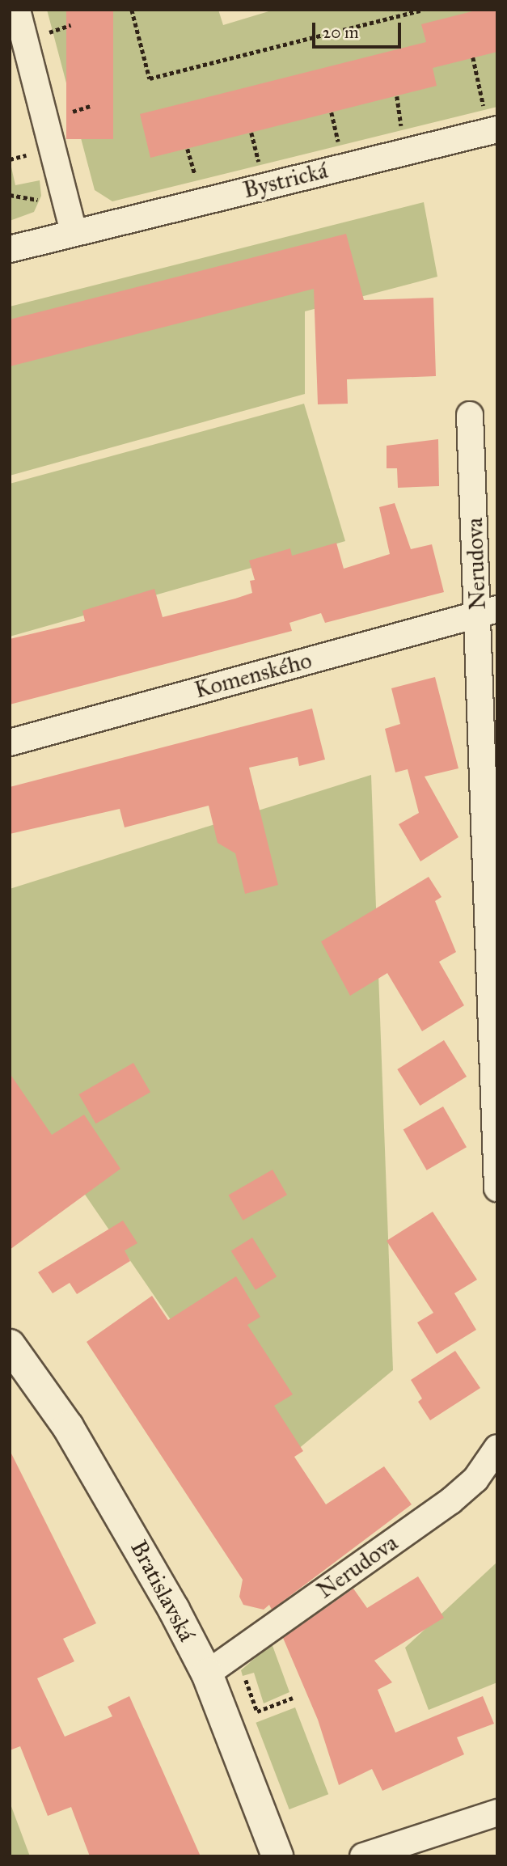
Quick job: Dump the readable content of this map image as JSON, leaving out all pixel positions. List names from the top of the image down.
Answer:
{
  "streets": {
    "main road": ["Bratislavská"],
    "street": ["Bystrická", "Nerudova", "Komenského"]
  },
  "crossings": [
    ["Nerudova", "Komenského"],
    ["Nerudova", "Bratislavská"]
  ],
  "scale_bar": "20 m"
}
